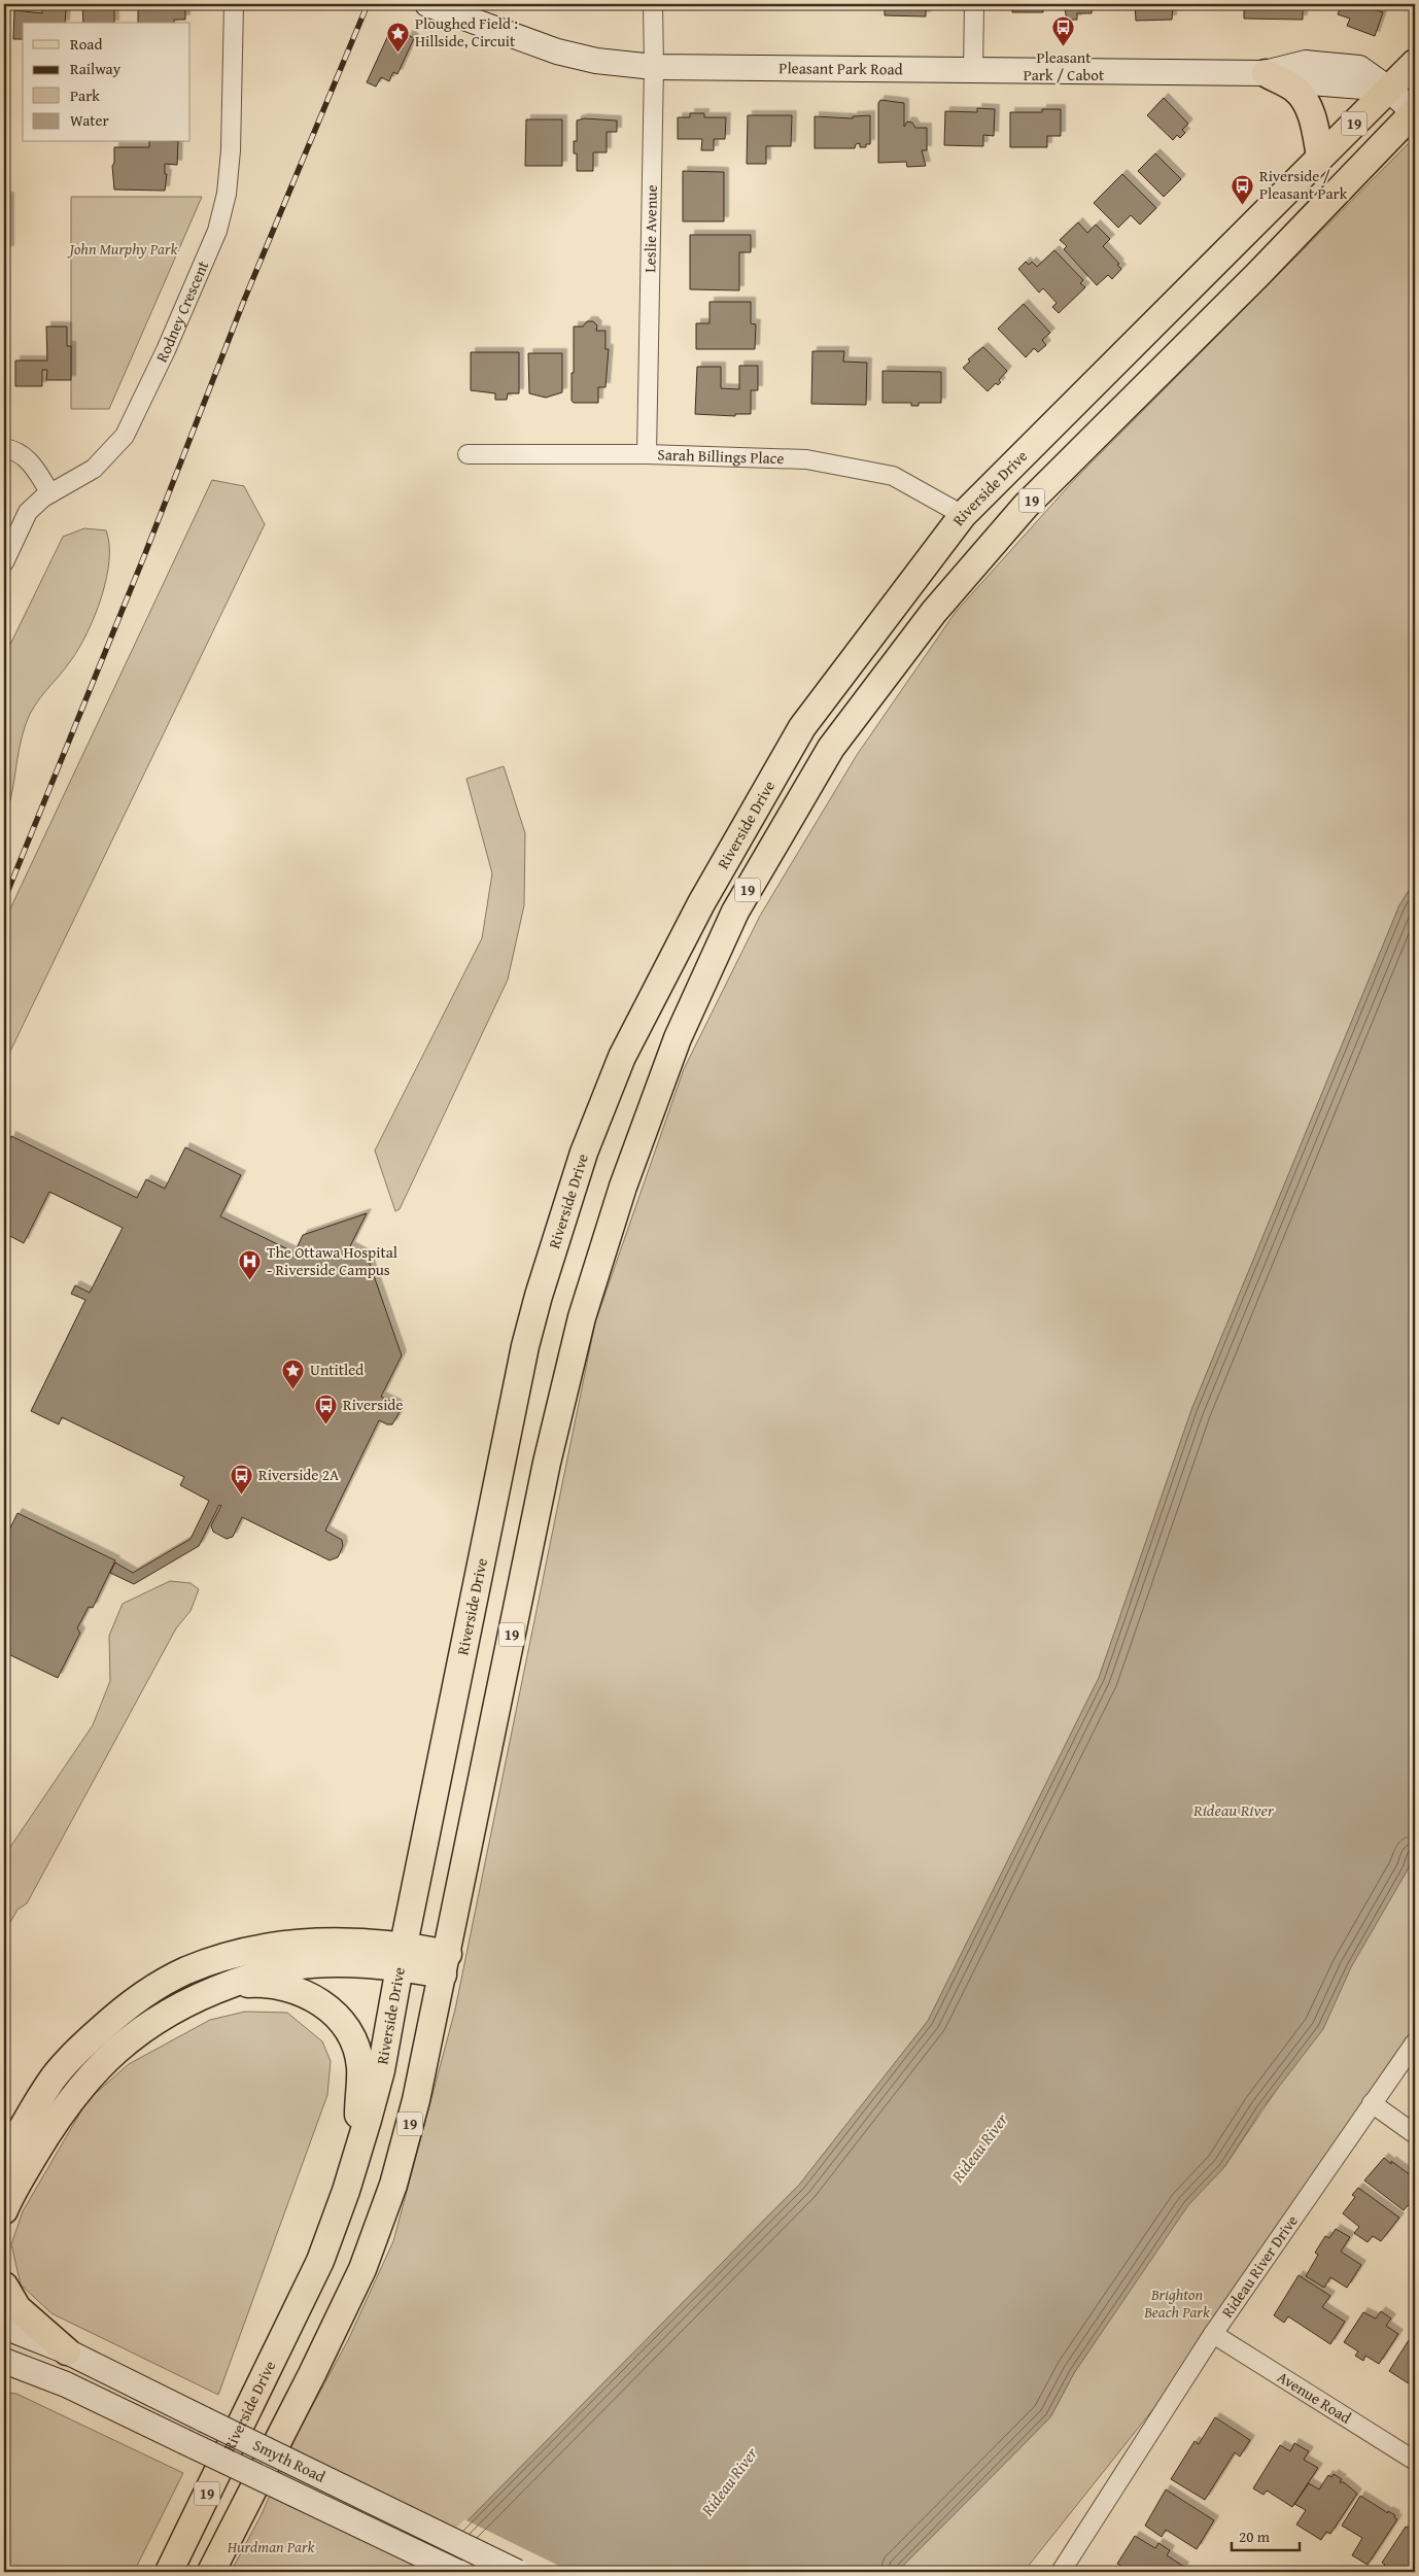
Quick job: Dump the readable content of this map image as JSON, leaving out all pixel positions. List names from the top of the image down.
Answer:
{
  "streets": {
    "main road": [
      "Pleasant Park Road",
      "19",
      "Riverside Drive",
      "Smyth Road"
    ],
    "street": [
      "Leslie Avenue",
      "Rodney Crescent",
      "Sarah Billings Place",
      "Rideau River Drive",
      "Avenue Road"
    ]
  },
  "crossings": [
    ["Pleasant Park Road", "Leslie Avenue"],
    ["Pleasant Park Road", "Riverside Drive"],
    ["Leslie Avenue", "Sarah Billings Place"],
    ["Sarah Billings Place", "Riverside Drive"],
    ["Rideau River Drive", "Avenue Road"]
  ],
  "water": ["Rideau River"],
  "parks": ["John Murphy Park", "Brighton Beach Park", "Hurdman Park"],
  "places": {
    "bus stop": [
      "Pleasant Park / Cabot",
      "Riverside / Pleasant Park",
      "Riverside",
      "Riverside 2A"
    ],
    "place": ["Ploughed Field : Hillside, Circuit", "Untitled"],
    "hospital": ["The Ottawa Hospital - Riverside Campus"]
  },
  "legend": [
    "Road",
    "Railway",
    "Park",
    "Water"
  ],
  "scale_bar": "20 m"
}
